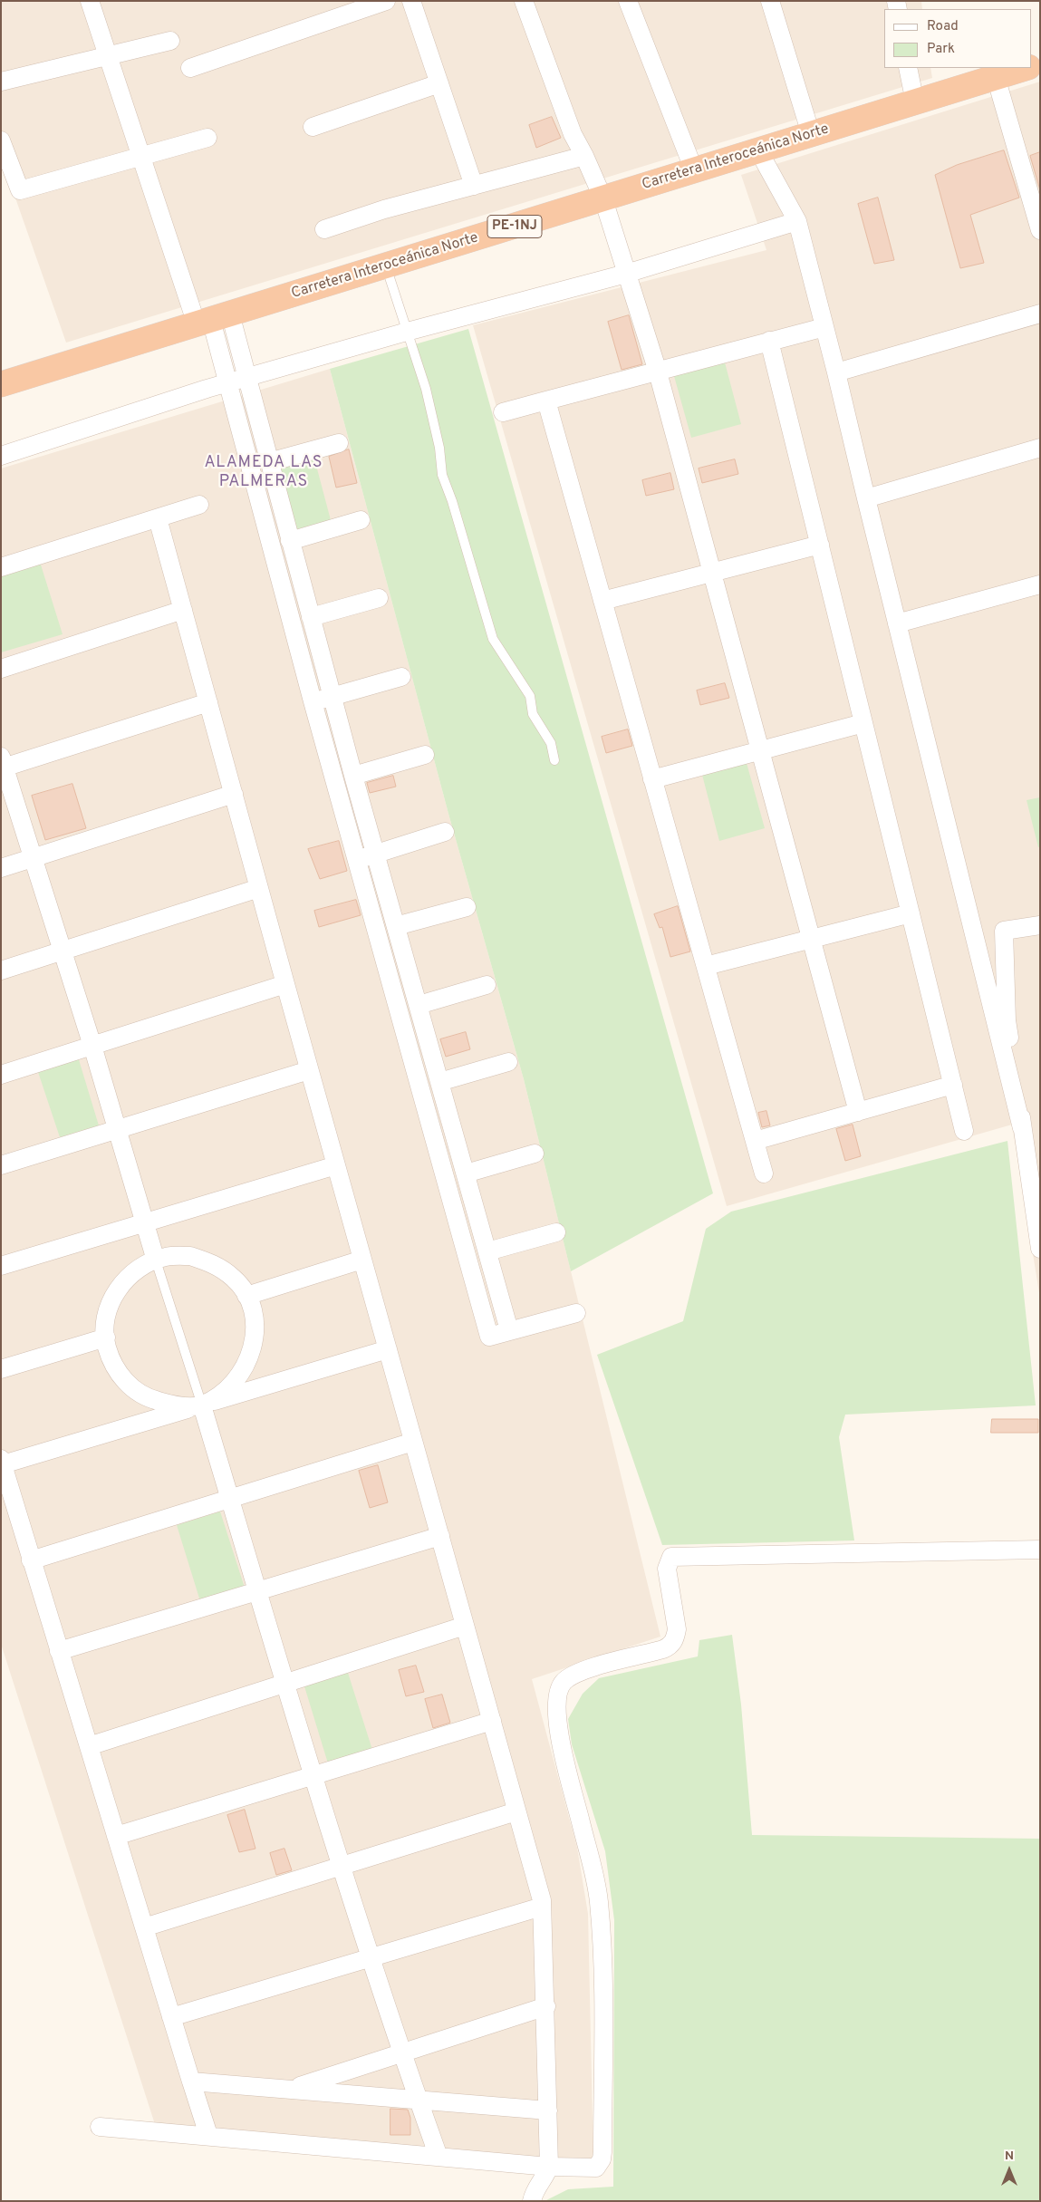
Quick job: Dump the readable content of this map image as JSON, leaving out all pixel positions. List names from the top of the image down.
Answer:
{
  "streets": {
    "highway": ["Carretera Interoceánica Norte", "PE-1NJ"]
  },
  "districts": ["ALAMEDA LAS PALMERAS"],
  "legend": ["Road", "Park"],
  "north": "top"
}
